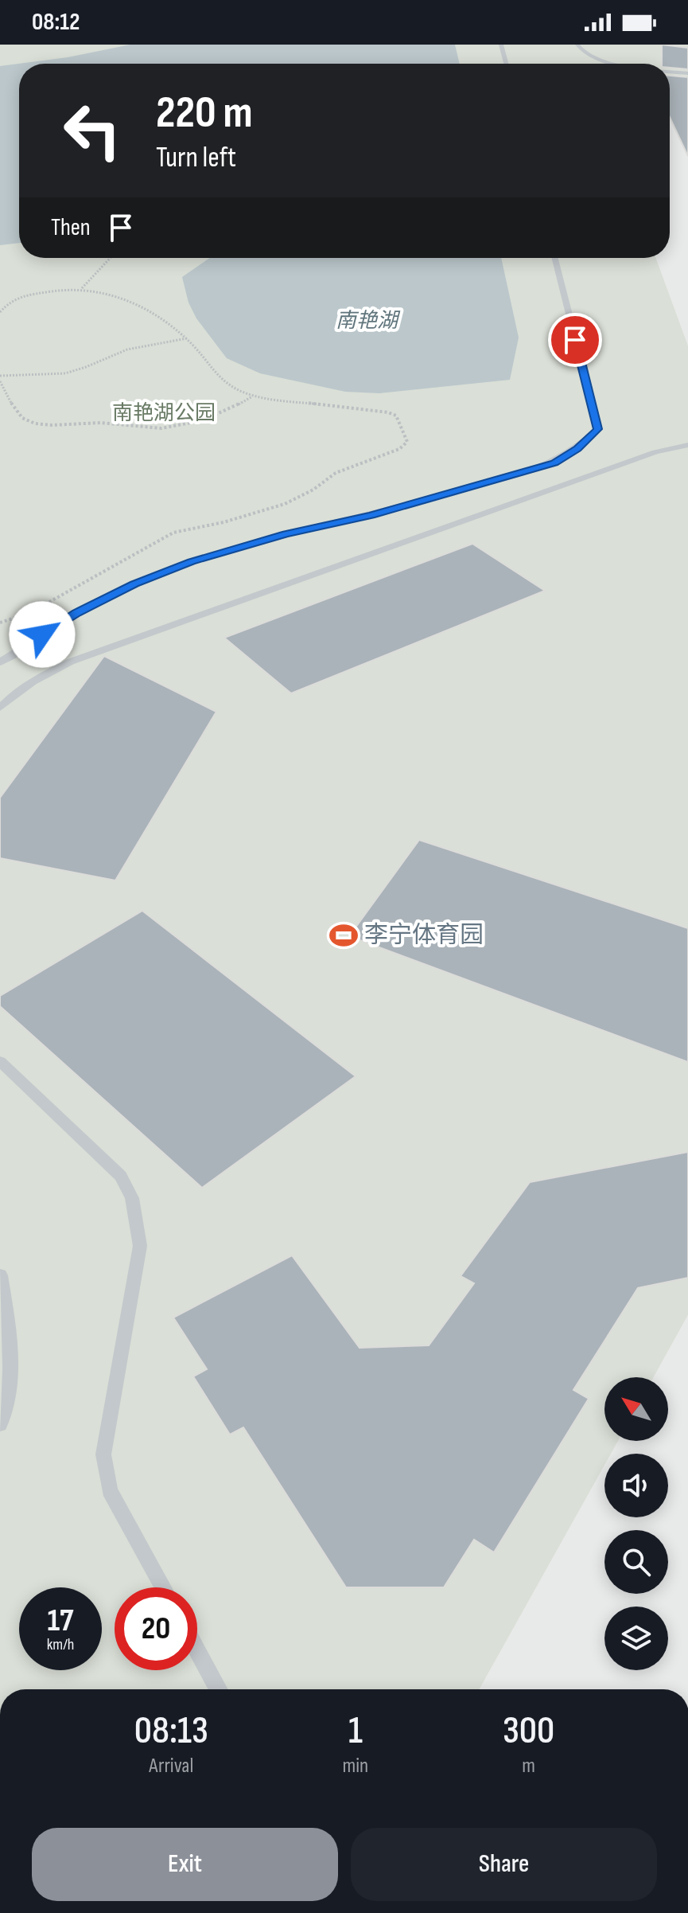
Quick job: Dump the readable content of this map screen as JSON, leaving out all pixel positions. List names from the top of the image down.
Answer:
{
  "water": ["南艳湖"],
  "parks": ["南艳湖公园"],
  "places": {
    "sports": ["李宁体育园"]
  },
  "north": "top left",
  "page": {
    "status": "08:12",
    "turn": ["220 m", "Turn left"],
    "then": "Then",
    "speed": "17 km/h",
    "limit": "20",
    "eta": [
      "08:13",
      "Arrival",
      "1",
      "min",
      "300",
      "m"
    ],
    "buttons": ["Exit", "Share"]
  }
}
